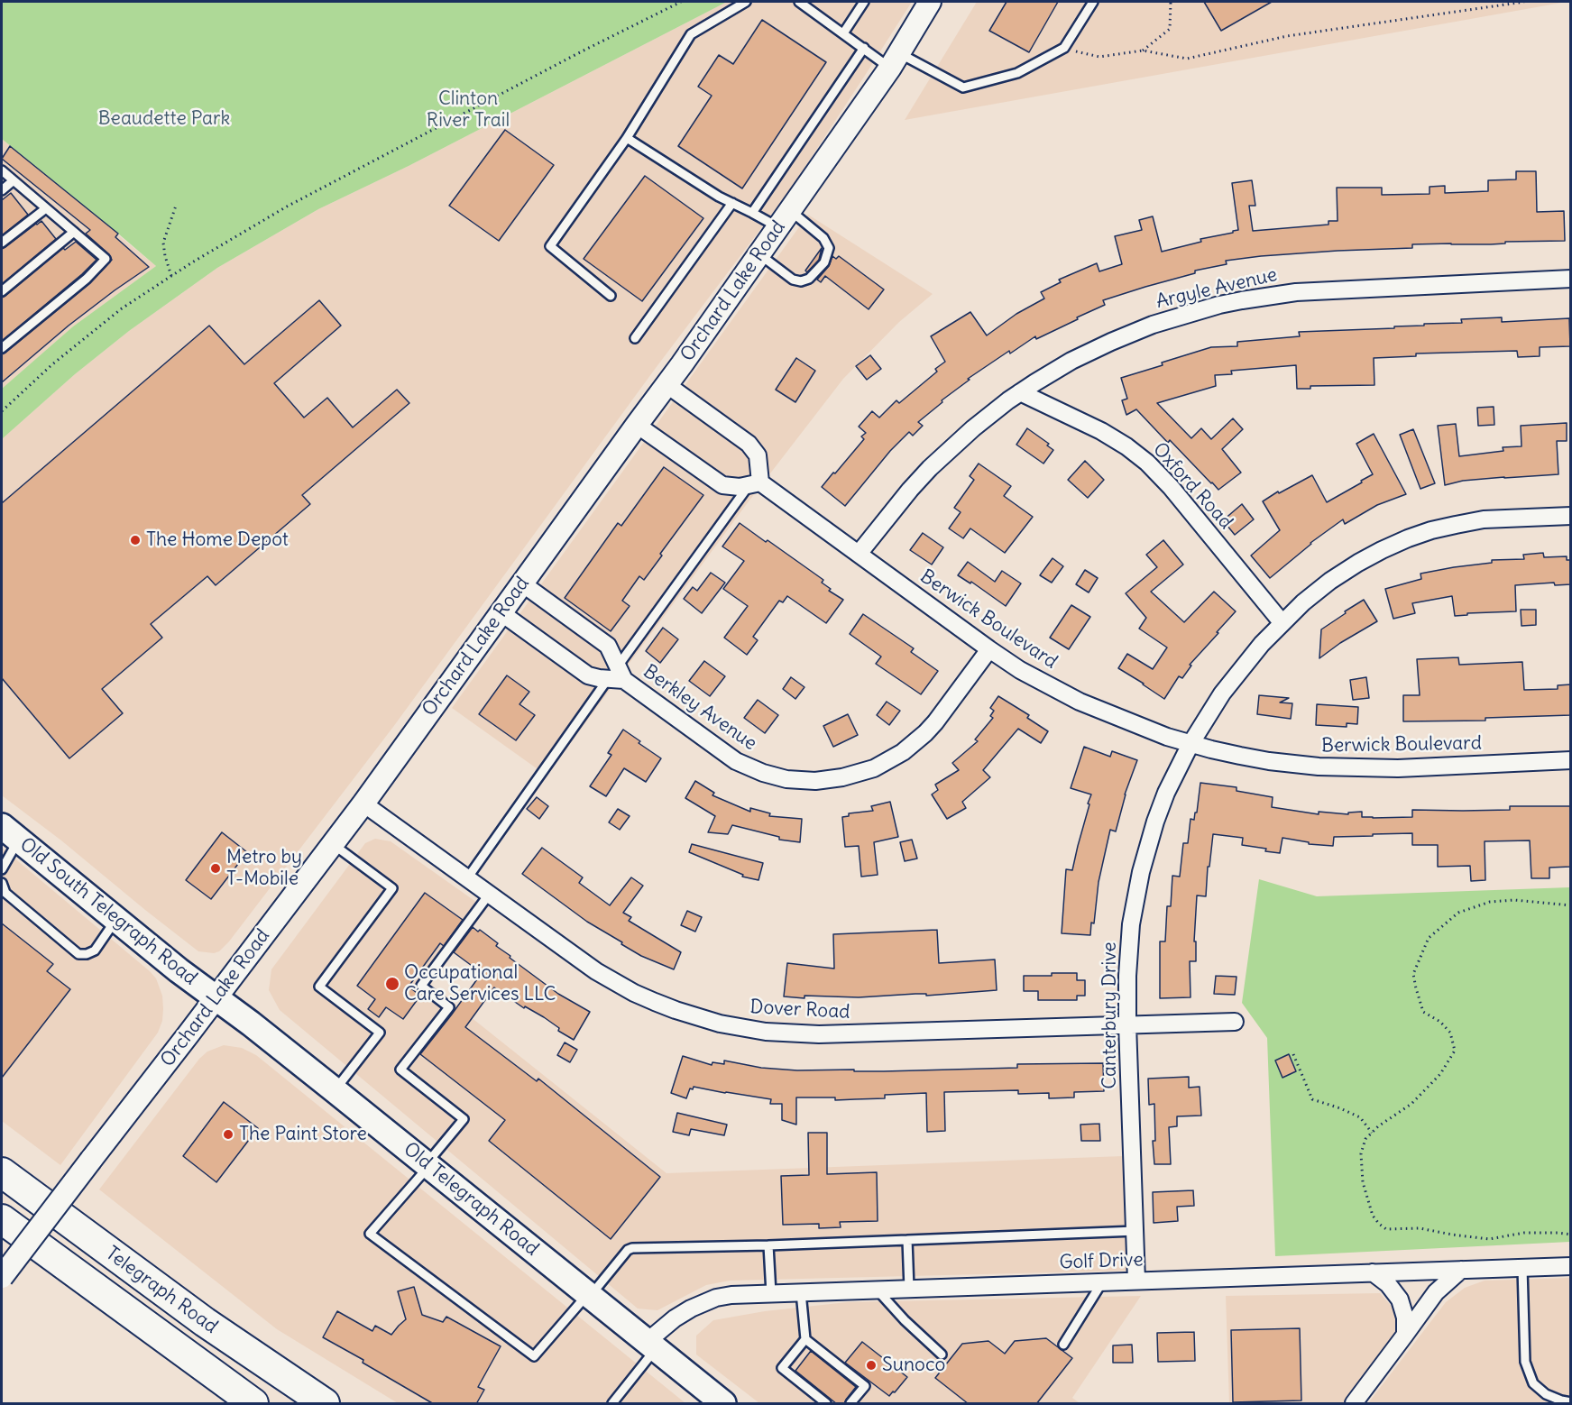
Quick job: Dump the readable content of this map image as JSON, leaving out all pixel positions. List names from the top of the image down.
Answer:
{
  "streets": {
    "highway": ["Telegraph Road"],
    "main road": ["Orchard Lake Road", "Old South Telegraph Road", "Old Telegraph Road"],
    "street": [
      "Argyle Avenue",
      "Oxford Road",
      "Berwick Boulevard",
      "Berkley Avenue",
      "Dover Road",
      "Canterbury Drive",
      "Golf Drive"
    ]
  },
  "crossings": [
    ["Argyle Avenue", "Oxford Road"],
    ["Argyle Avenue", "Berwick Boulevard"],
    ["Orchard Lake Road", "Berkley Avenue"],
    ["Orchard Lake Road", "Old South Telegraph Road"],
    ["Orchard Lake Road", "Dover Road"],
    ["Orchard Lake Road", "Old Telegraph Road"],
    ["Oxford Road", "Canterbury Drive"],
    ["Berwick Boulevard", "Berkley Avenue"],
    ["Berwick Boulevard", "Canterbury Drive"],
    ["Old South Telegraph Road", "Old Telegraph Road"],
    ["Dover Road", "Canterbury Drive"],
    ["Canterbury Drive", "Golf Drive"],
    ["Old Telegraph Road", "Golf Drive"]
  ],
  "parks": ["Clinton River Trail", "Beaudette Park"],
  "places": [
    "The Home Depot",
    "Metro by T-Mobile",
    "Occupational Care Services LLC",
    "The Paint Store",
    "Sunoco"
  ]
}
